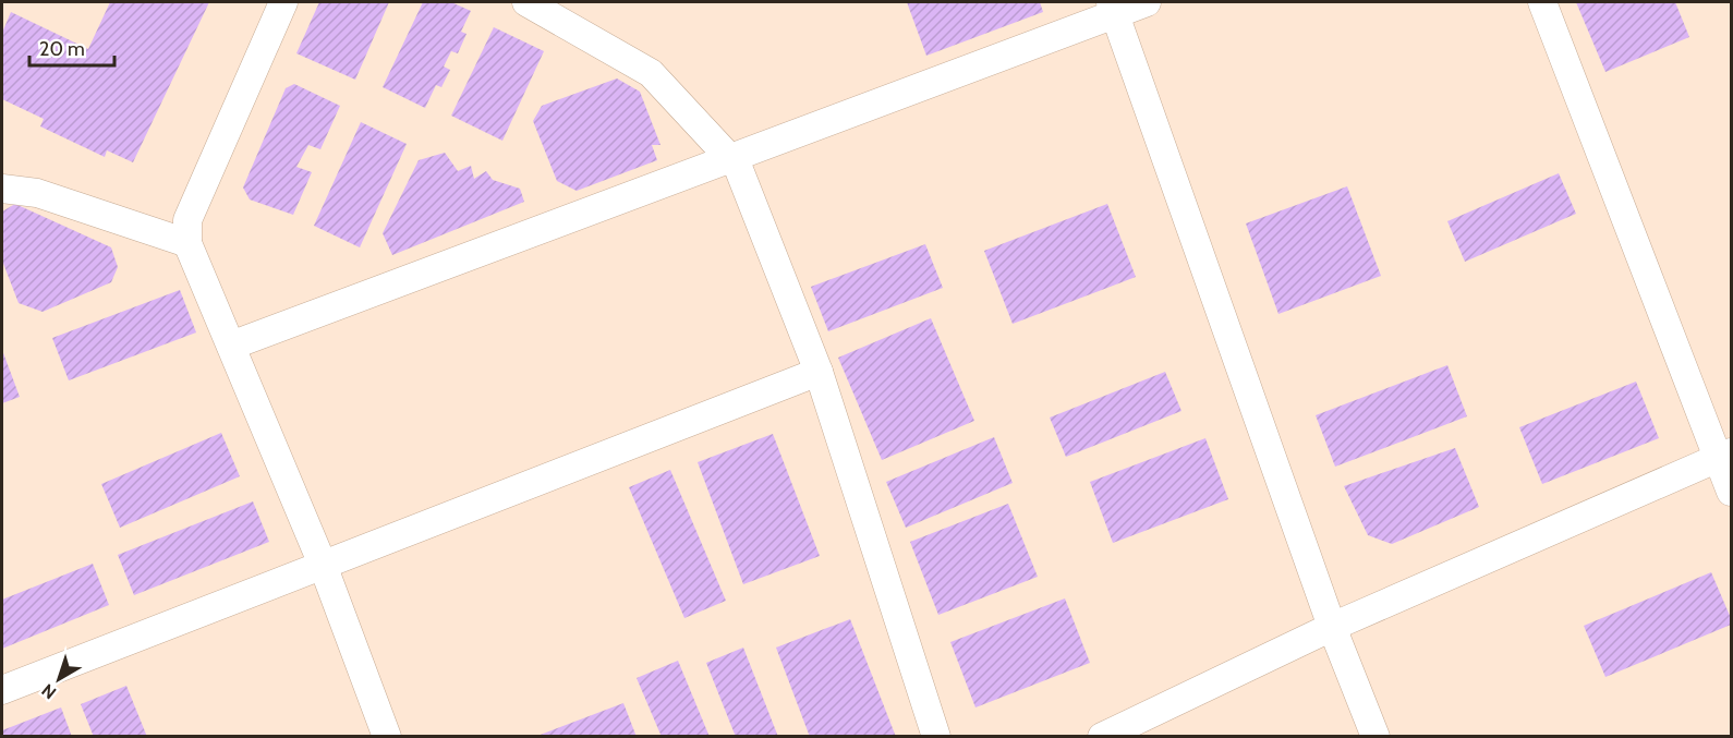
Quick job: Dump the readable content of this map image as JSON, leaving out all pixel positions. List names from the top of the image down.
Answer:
{
  "scale_bar": "20 m",
  "north": "bottom left"
}
